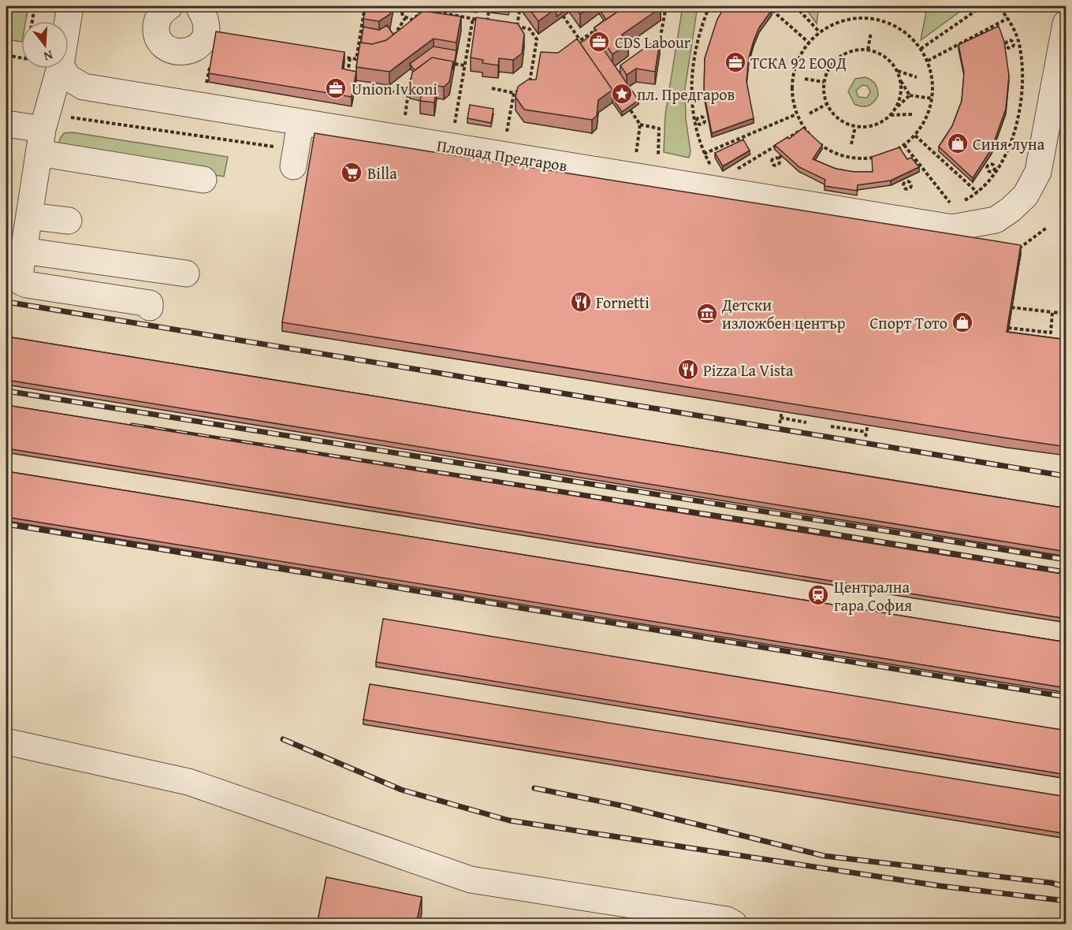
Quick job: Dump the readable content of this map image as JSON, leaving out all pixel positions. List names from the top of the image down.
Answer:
{
  "streets": {
    "lane": ["Площад Предгаров"]
  },
  "places": {
    "office": ["CDS Labour", "ТСКА 92 ЕООД", "Union Ivkoni"],
    "place": ["пл. Предгаров"],
    "shop": ["Синя луна", "Спорт Тото"],
    "supermarket": ["Billa"],
    "restaurant": ["Fornetti", "Pizza La Vista"],
    "museum": ["Детски изложбен център"],
    "station": ["Централна гара София"]
  },
  "north": "bottom"
}
